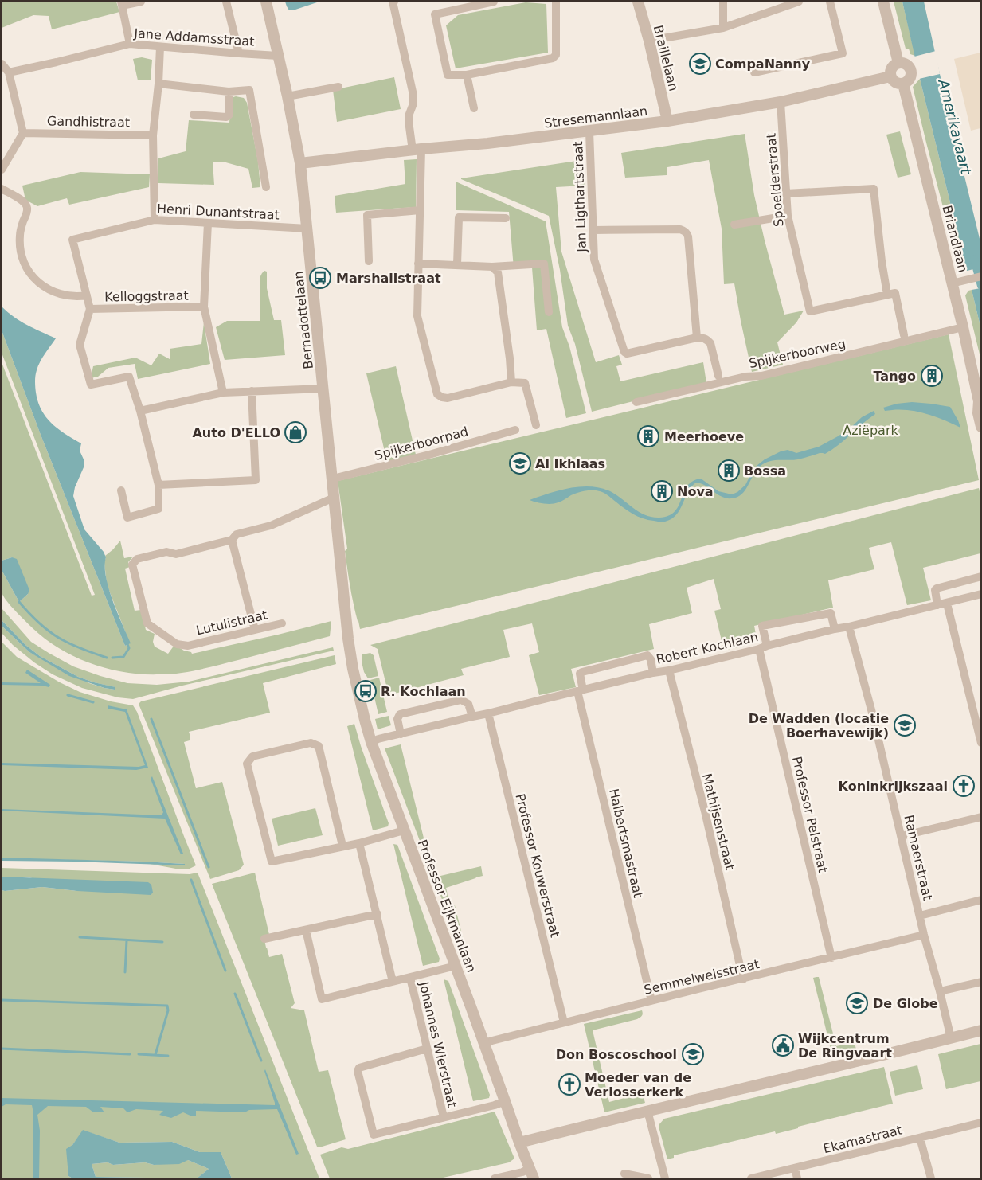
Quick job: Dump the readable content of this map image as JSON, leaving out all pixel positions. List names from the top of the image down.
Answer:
{
  "streets": {
    "street": [
      "Jane Addamsstraat",
      "Braillelaan",
      "Stresemannlaan",
      "Gandhistraat",
      "Spoelderstraat",
      "Jan Ligthartstraat",
      "Henri Dunantstraat",
      "Briandlaan",
      "Kelloggstraat",
      "Bernadottelaan",
      "Spijkerboorweg",
      "Spijkerboorpad",
      "Lutulistraat",
      "Robert Kochlaan",
      "Professor Pelstraat",
      "Mathijsenstraat",
      "Halbertsmastraat",
      "Ramaerstraat",
      "Professor Kouwerstraat",
      "Professor Eijkmanlaan",
      "Semmelweisstraat",
      "Johannes Wierstraat",
      "Ekamastraat"
    ]
  },
  "crossings": [
    ["Jane Addamsstraat", "Bernadottelaan"],
    ["Braillelaan", "Stresemannlaan"],
    ["Stresemannlaan", "Spoelderstraat"],
    ["Stresemannlaan", "Jan Ligthartstraat"],
    ["Stresemannlaan", "Briandlaan"],
    ["Stresemannlaan", "Bernadottelaan"],
    ["Henri Dunantstraat", "Kelloggstraat"],
    ["Henri Dunantstraat", "Bernadottelaan"],
    ["Briandlaan", "Spijkerboorweg"],
    ["Bernadottelaan", "Spijkerboorpad"],
    ["Bernadottelaan", "Professor Eijkmanlaan"],
    ["Robert Kochlaan", "Professor Pelstraat"],
    ["Robert Kochlaan", "Mathijsenstraat"],
    ["Robert Kochlaan", "Halbertsmastraat"],
    ["Robert Kochlaan", "Ramaerstraat"],
    ["Robert Kochlaan", "Professor Kouwerstraat"],
    ["Robert Kochlaan", "Professor Eijkmanlaan"],
    ["Professor Pelstraat", "Semmelweisstraat"],
    ["Mathijsenstraat", "Semmelweisstraat"],
    ["Halbertsmastraat", "Semmelweisstraat"],
    ["Ramaerstraat", "Semmelweisstraat"],
    ["Professor Kouwerstraat", "Semmelweisstraat"],
    ["Professor Eijkmanlaan", "Semmelweisstraat"],
    ["Professor Eijkmanlaan", "Johannes Wierstraat"]
  ],
  "water": ["Amerikavaart"],
  "parks": ["Aziëpark"],
  "places": {
    "school or university": [
      "CompaNanny",
      "Al Ikhlaas",
      "De Wadden (locatie Boerhavewijk)",
      "De Globe",
      "Don Boscoschool"
    ],
    "bus stop": ["Marshallstraat", "R. Kochlaan"],
    "building": [
      "Tango",
      "Meerhoeve",
      "Bossa",
      "Nova"
    ],
    "shop": ["Auto D'ELLO"],
    "church": ["Koninkrijkszaal", "Moeder van de Verlosserkerk"],
    "public building": ["Wijkcentrum De Ringvaart"]
  }
}
